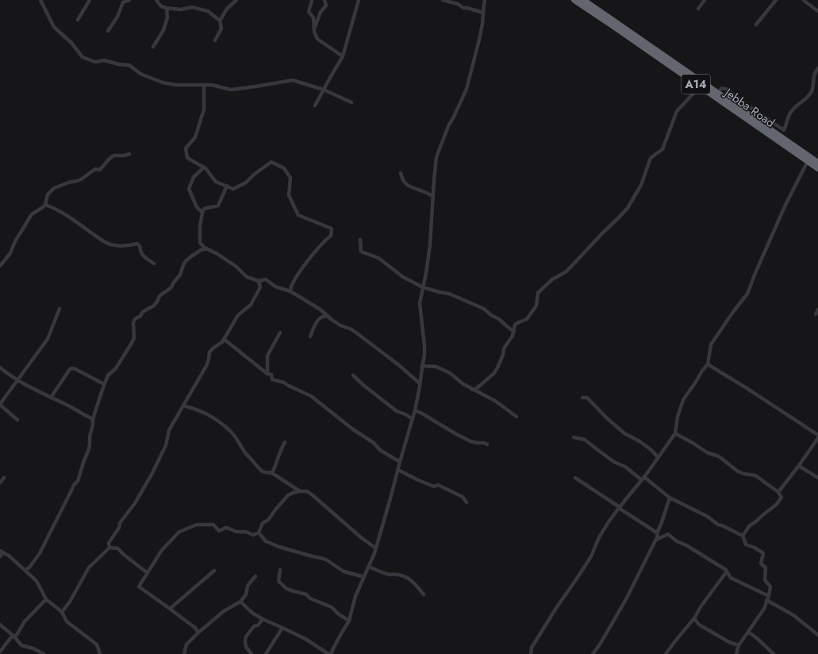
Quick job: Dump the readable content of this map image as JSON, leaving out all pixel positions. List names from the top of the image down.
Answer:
{
  "streets": {
    "highway": ["A14", "Jebba Road"]
  }
}
